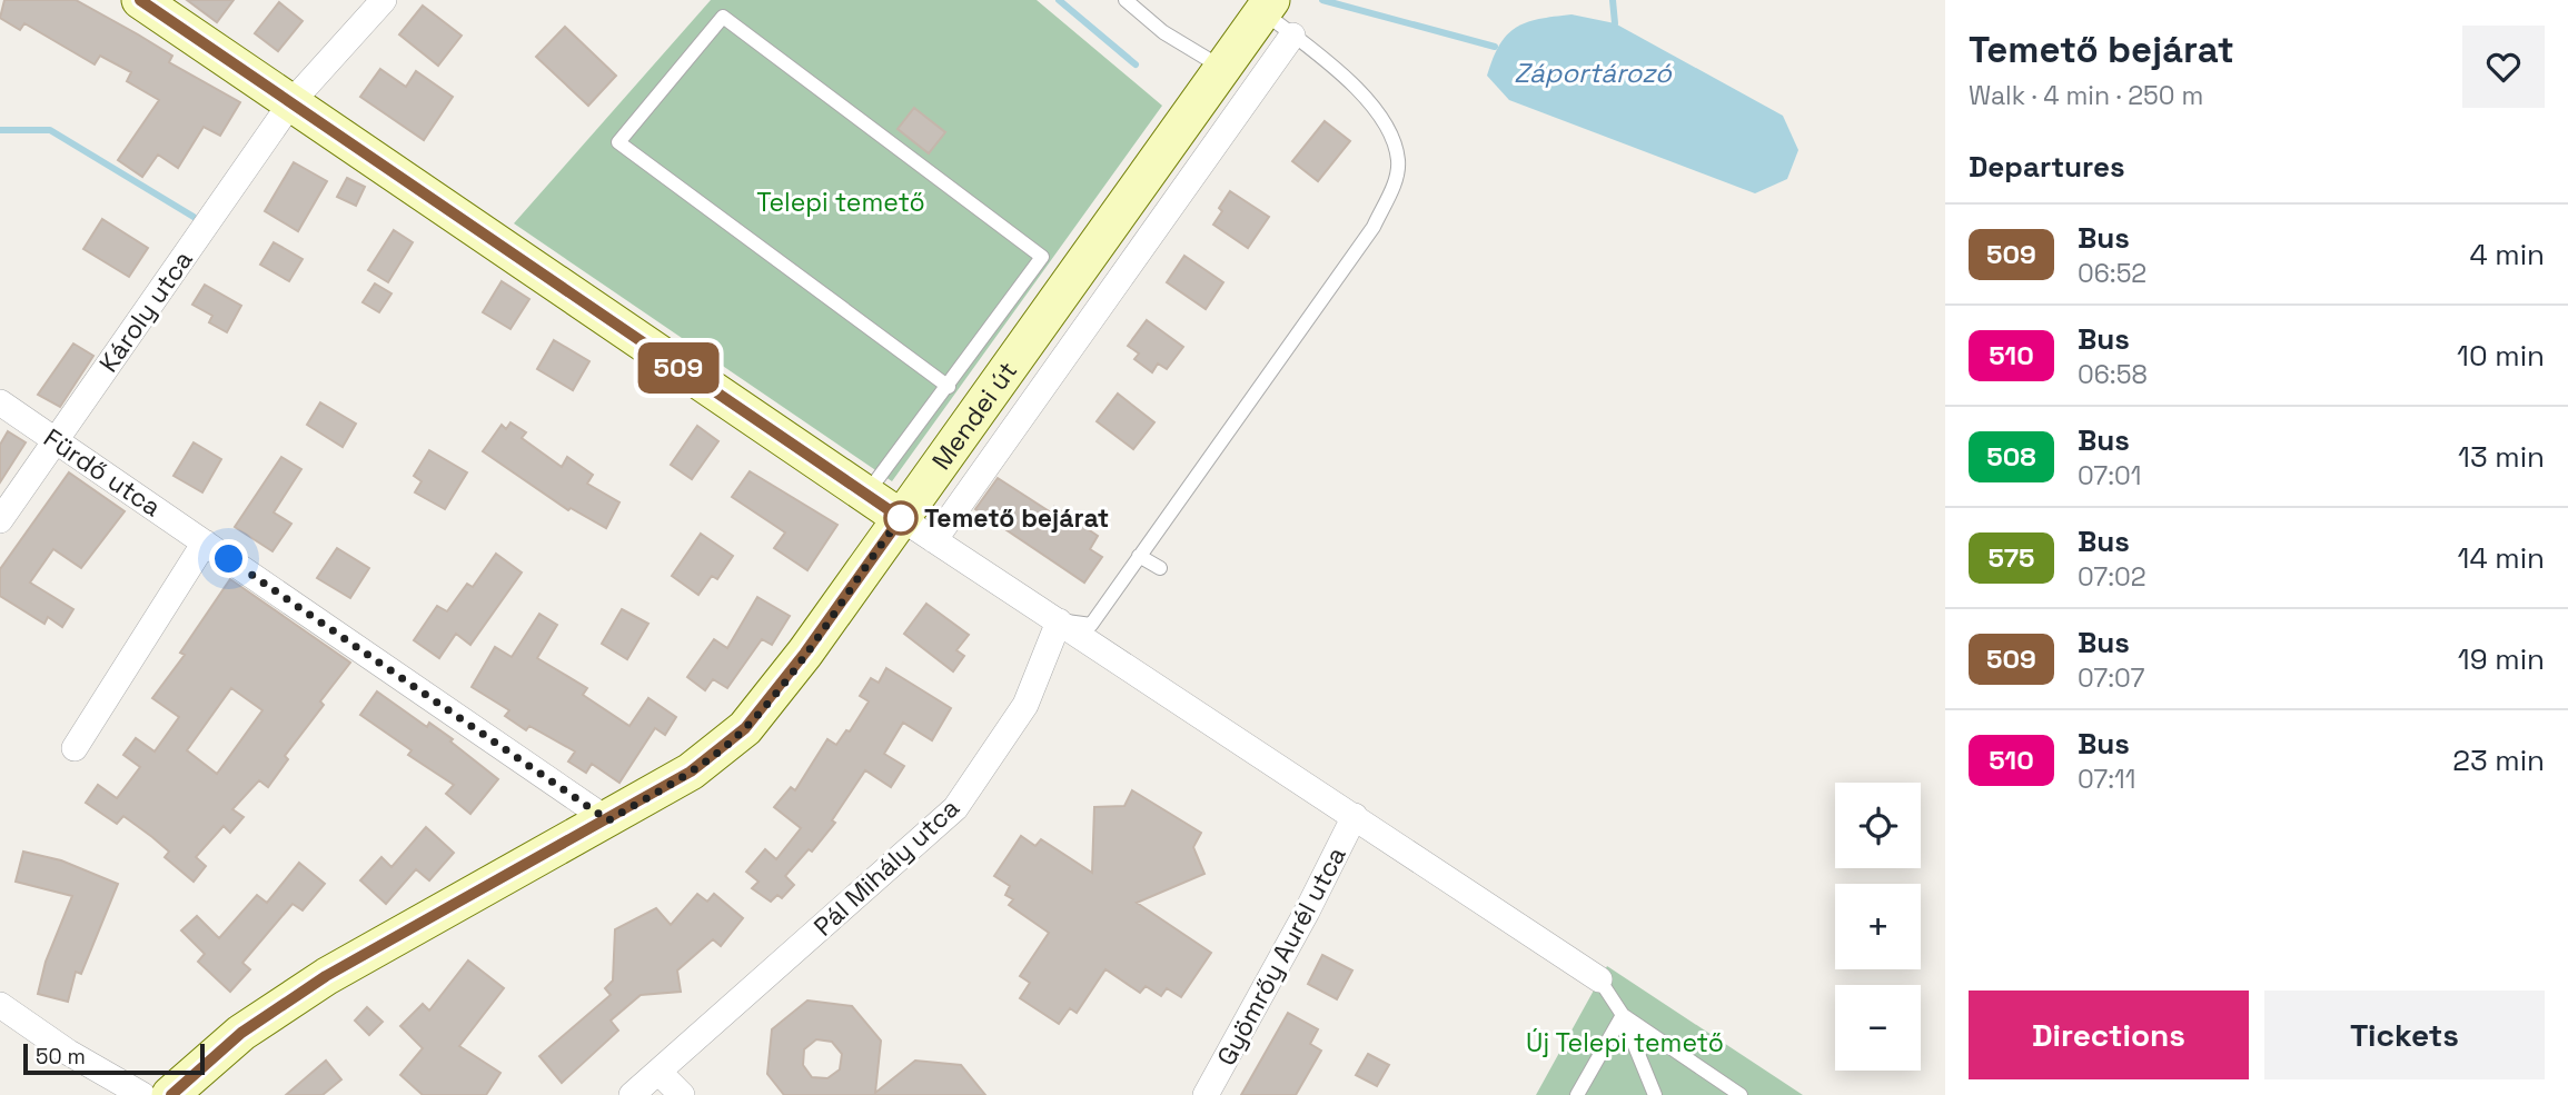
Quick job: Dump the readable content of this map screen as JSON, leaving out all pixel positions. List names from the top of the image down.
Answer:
{
  "streets": {
    "main road": ["Mendei út"],
    "street": [
      "Károly utca",
      "Fürdő utca",
      "Pál Mihály utca",
      "Gyömrőy Aurél utca"
    ]
  },
  "crossings": [
    ["Károly utca", "Fürdő utca"],
    ["Mendei út", "Fürdő utca"]
  ],
  "water": ["Záportározó"],
  "parks": ["Telepi temető", "Új Telepi temető"],
  "places": ["Temető bejárat"],
  "lines": ["bus line 509"],
  "scale_bar": "50 m",
  "page": {
    "on_map": "509",
    "heading": [
      ["Temető bejárat", "Walk · 4 min · 250 m"],
      "Departures"
    ],
    "list": [
      {
        "mark": "509",
        "name": "Bus",
        "note": "06:52",
        "value": "4 min"
      },
      {
        "mark": "510",
        "name": "Bus",
        "note": "06:58",
        "value": "10 min"
      },
      {
        "mark": "508",
        "name": "Bus",
        "note": "07:01",
        "value": "13 min"
      },
      {
        "mark": "575",
        "name": "Bus",
        "note": "07:02",
        "value": "14 min"
      },
      {
        "mark": "509",
        "name": "Bus",
        "note": "07:07",
        "value": "19 min"
      },
      {
        "mark": "510",
        "name": "Bus",
        "note": "07:11",
        "value": "23 min"
      }
    ],
    "map_buttons": ["+", "−"],
    "buttons": ["Directions", "Tickets"],
    "scale": "50 m"
  }
}
